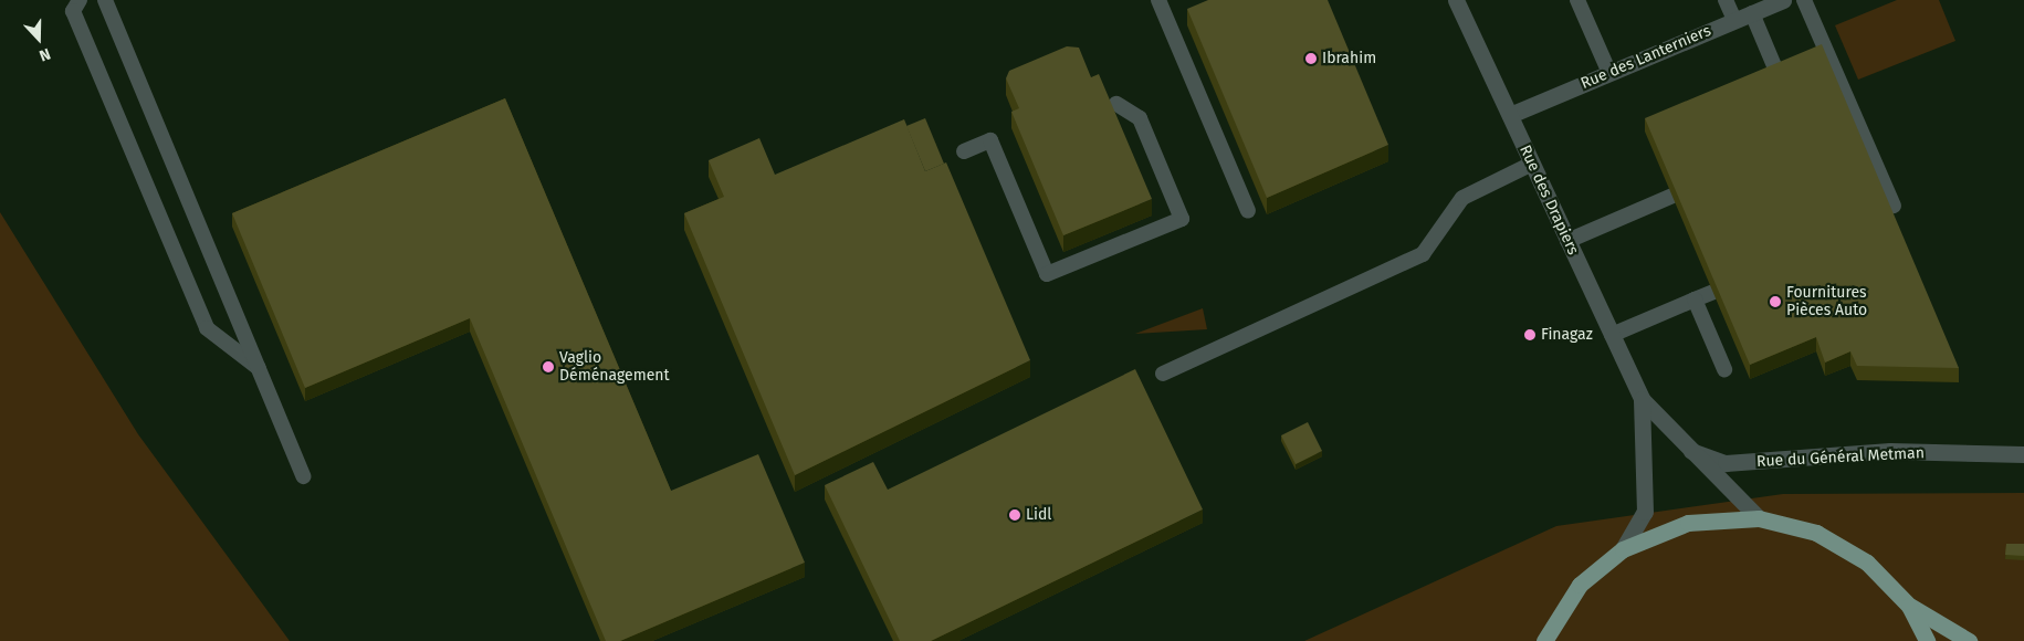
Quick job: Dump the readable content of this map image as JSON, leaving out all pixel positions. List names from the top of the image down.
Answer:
{
  "streets": {
    "street": ["Rue des Lanterniers", "Rue des Drapiers", "Rue du Général Metman"]
  },
  "crossings": [
    ["Rue des Lanterniers", "Rue des Drapiers"],
    ["Rue des Drapiers", "Rue du Général Metman"]
  ],
  "places": [
    "Ibrahim",
    "Fournitures Pièces Auto",
    "Finagaz",
    "Vaglio Déménagement",
    "Lidl"
  ],
  "north": "bottom"
}
